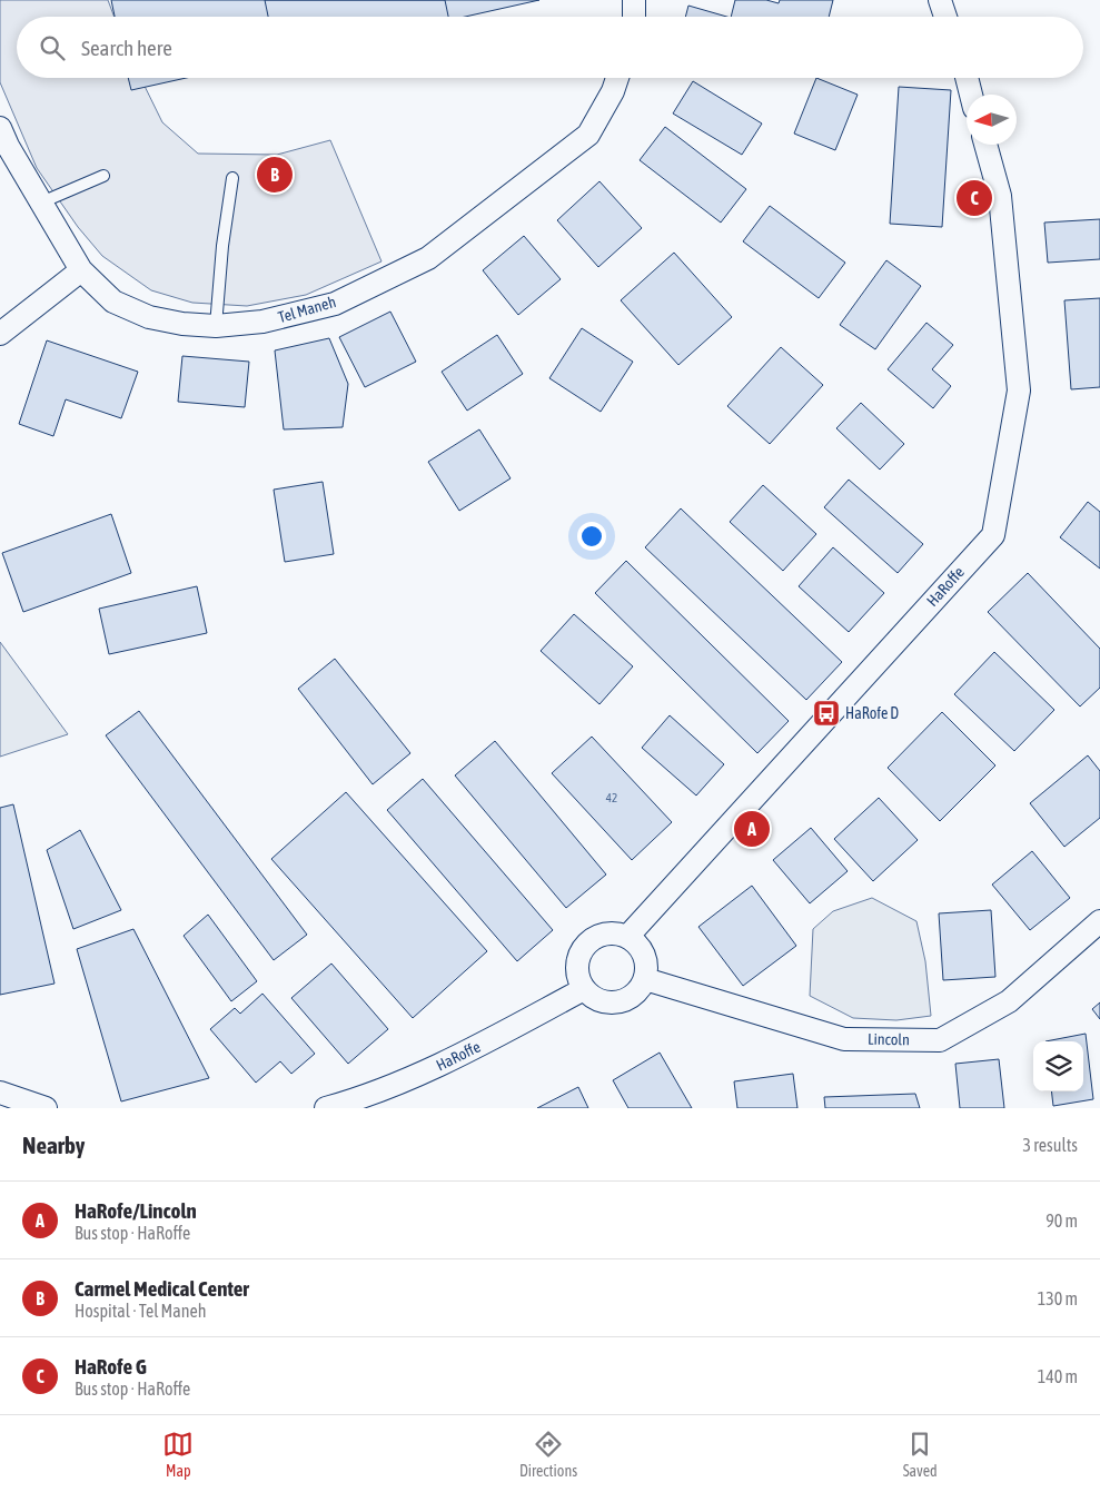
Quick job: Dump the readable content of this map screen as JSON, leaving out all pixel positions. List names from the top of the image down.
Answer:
{
  "streets": {
    "street": ["Tel Maneh", "HaRoffe", "Lincoln"]
  },
  "crossings": [
    ["HaRoffe", "Lincoln"]
  ],
  "places": {
    "bus stop": ["HaRofe D"]
  },
  "house_numbers": ["42"],
  "north": "left",
  "page": {
    "search": "Search here",
    "pins": ["B", "C", "A"],
    "heading": ["Nearby", "3 results"],
    "list": [
      {
        "mark": "A",
        "name": "HaRofe/Lincoln",
        "note": "Bus stop · HaRoffe",
        "value": "90 m"
      },
      {
        "mark": "B",
        "name": "Carmel Medical Center",
        "note": "Hospital · Tel Maneh",
        "value": "130 m"
      },
      {
        "mark": "C",
        "name": "HaRofe G",
        "note": "Bus stop · HaRoffe",
        "value": "140 m"
      }
    ],
    "nav": ["Map", "Directions", "Saved"]
  }
}
